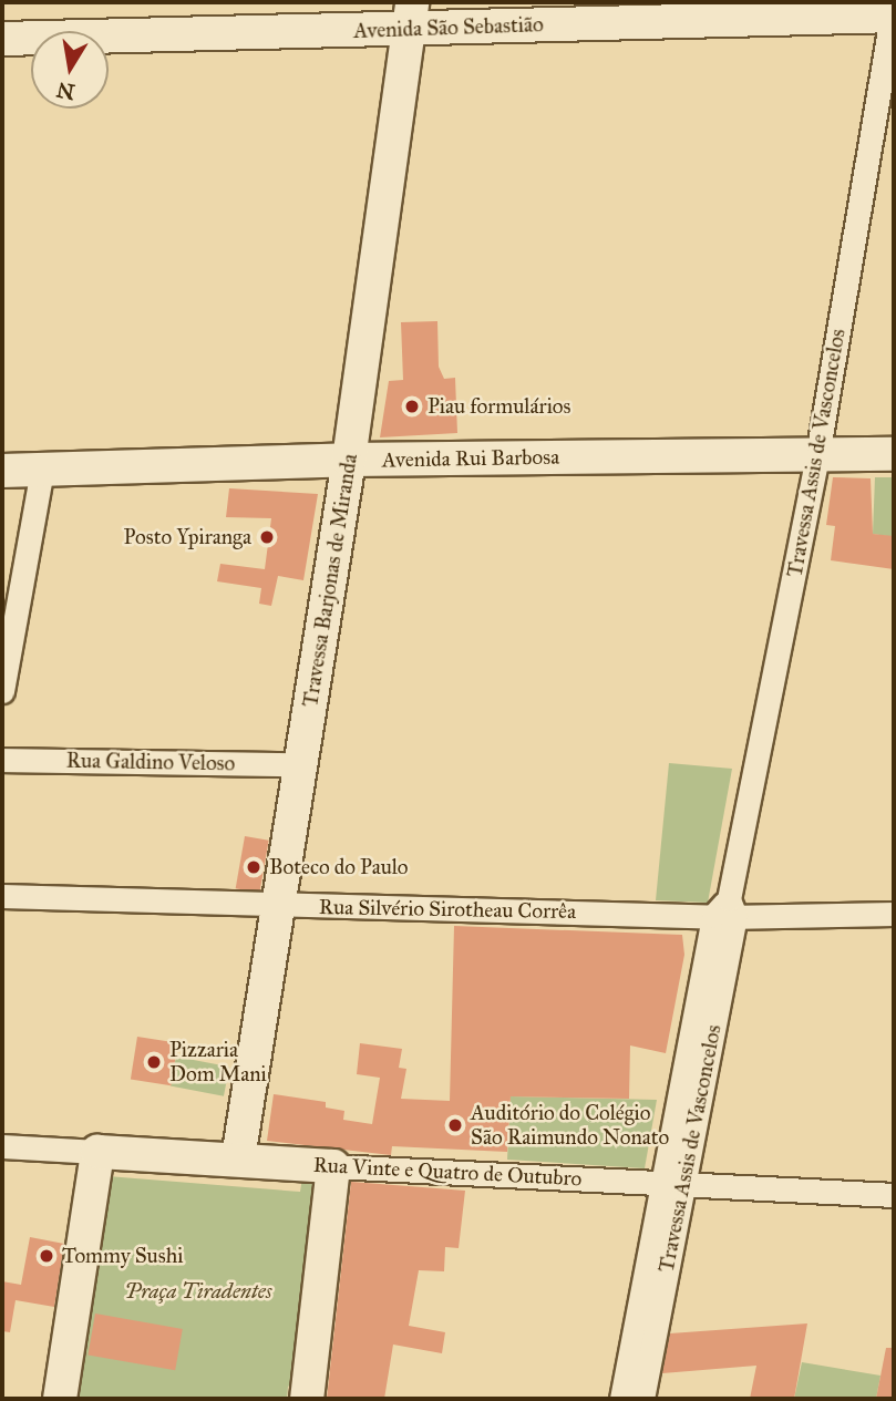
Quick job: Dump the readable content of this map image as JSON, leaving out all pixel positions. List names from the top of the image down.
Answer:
{
  "streets": {
    "main road": [
      "Avenida São Sebastião",
      "Avenida Rui Barbosa",
      "Travessa Barjonas de Miranda",
      "Rua Vinte e Quatro de Outubro"
    ],
    "street": ["Travessa Assis de Vasconcelos", "Rua Galdino Veloso", "Rua Silvério Sirotheau Corrêa"]
  },
  "crossings": [
    ["Avenida São Sebastião", "Travessa Assis de Vasconcelos"],
    ["Avenida São Sebastião", "Travessa Barjonas de Miranda"],
    ["Travessa Assis de Vasconcelos", "Avenida Rui Barbosa"],
    ["Travessa Assis de Vasconcelos", "Rua Silvério Sirotheau Corrêa"],
    ["Travessa Assis de Vasconcelos", "Rua Vinte e Quatro de Outubro"],
    ["Avenida Rui Barbosa", "Travessa Barjonas de Miranda"],
    ["Travessa Barjonas de Miranda", "Rua Galdino Veloso"],
    ["Travessa Barjonas de Miranda", "Rua Silvério Sirotheau Corrêa"],
    ["Travessa Barjonas de Miranda", "Rua Vinte e Quatro de Outubro"]
  ],
  "parks": ["Praça Tiradentes"],
  "places": [
    "Piau formulários",
    "Posto Ypiranga",
    "Boteco do Paulo",
    "Pizzaria Dom Mani",
    "Auditório do Colégio São Raimundo Nonato",
    "Tommy Sushi"
  ],
  "north": "bottom"
}
